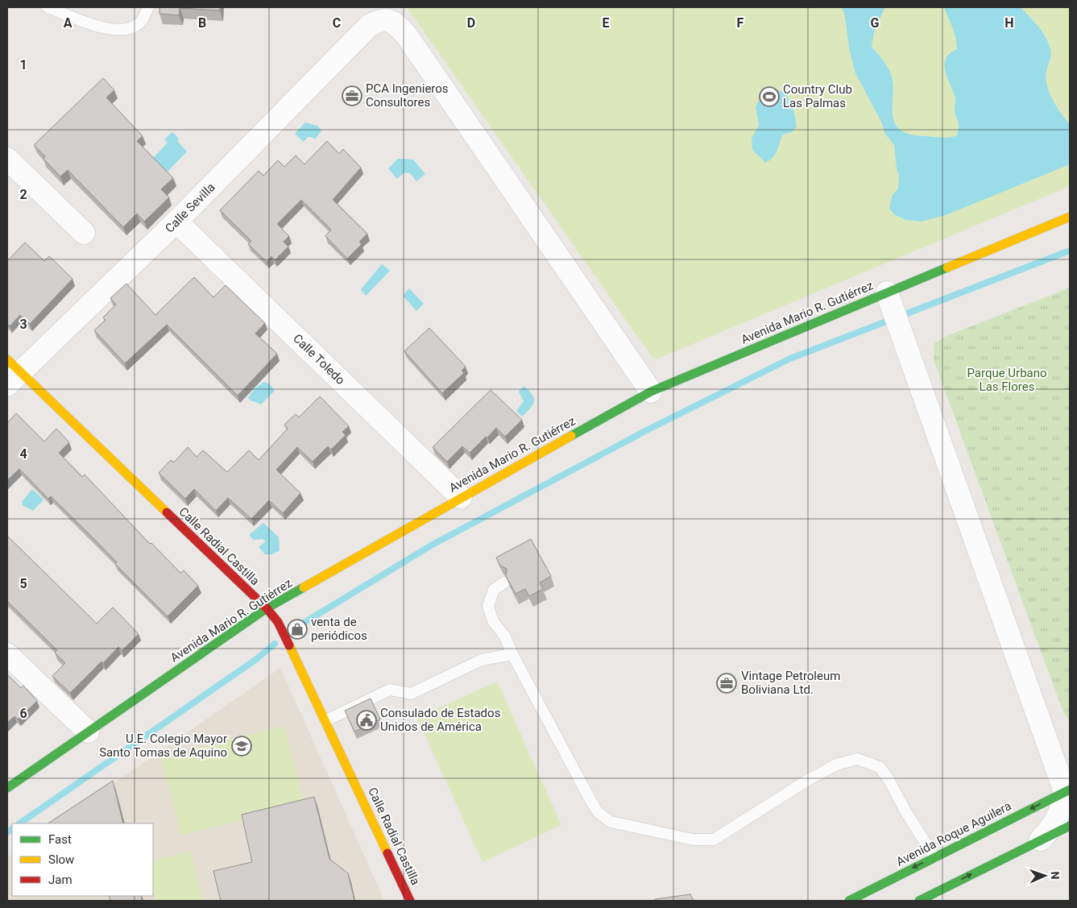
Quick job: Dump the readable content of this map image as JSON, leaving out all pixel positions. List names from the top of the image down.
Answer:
{
  "streets": {
    "street": [
      "Calle Sevilla",
      "Avenida Mario R. Gutiérrez",
      "Calle Toledo",
      "Calle Radial Castilla",
      "Avenida Roque Aguilera"
    ]
  },
  "crossings": [
    ["Calle Sevilla", "Avenida Mario R. Gutiérrez"],
    ["Calle Sevilla", "Calle Toledo"],
    ["Calle Sevilla", "Calle Radial Castilla"],
    ["Avenida Mario R. Gutiérrez", "Calle Toledo"],
    ["Avenida Mario R. Gutiérrez", "Calle Radial Castilla"]
  ],
  "parks": ["Parque Urbano Las Flores"],
  "places": {
    "office": ["PCA Ingenieros Consultores", "Vintage Petroleum Boliviana Ltd."],
    "sports": ["Country Club Las Palmas"],
    "shop": ["venta de periódicos"],
    "public building": ["Consulado de Estados Unidos de América"],
    "school or university": ["U.E. Colegio Mayor Santo Tomas de Aquino"]
  },
  "legend": ["Fast", "Slow", "Jam"],
  "north": "right",
  "grid": {
    "columns": [
      "A",
      "B",
      "C",
      "D",
      "E",
      "F",
      "G",
      "H"
    ],
    "rows": [
      "1",
      "2",
      "3",
      "4",
      "5",
      "6"
    ]
  }
}
